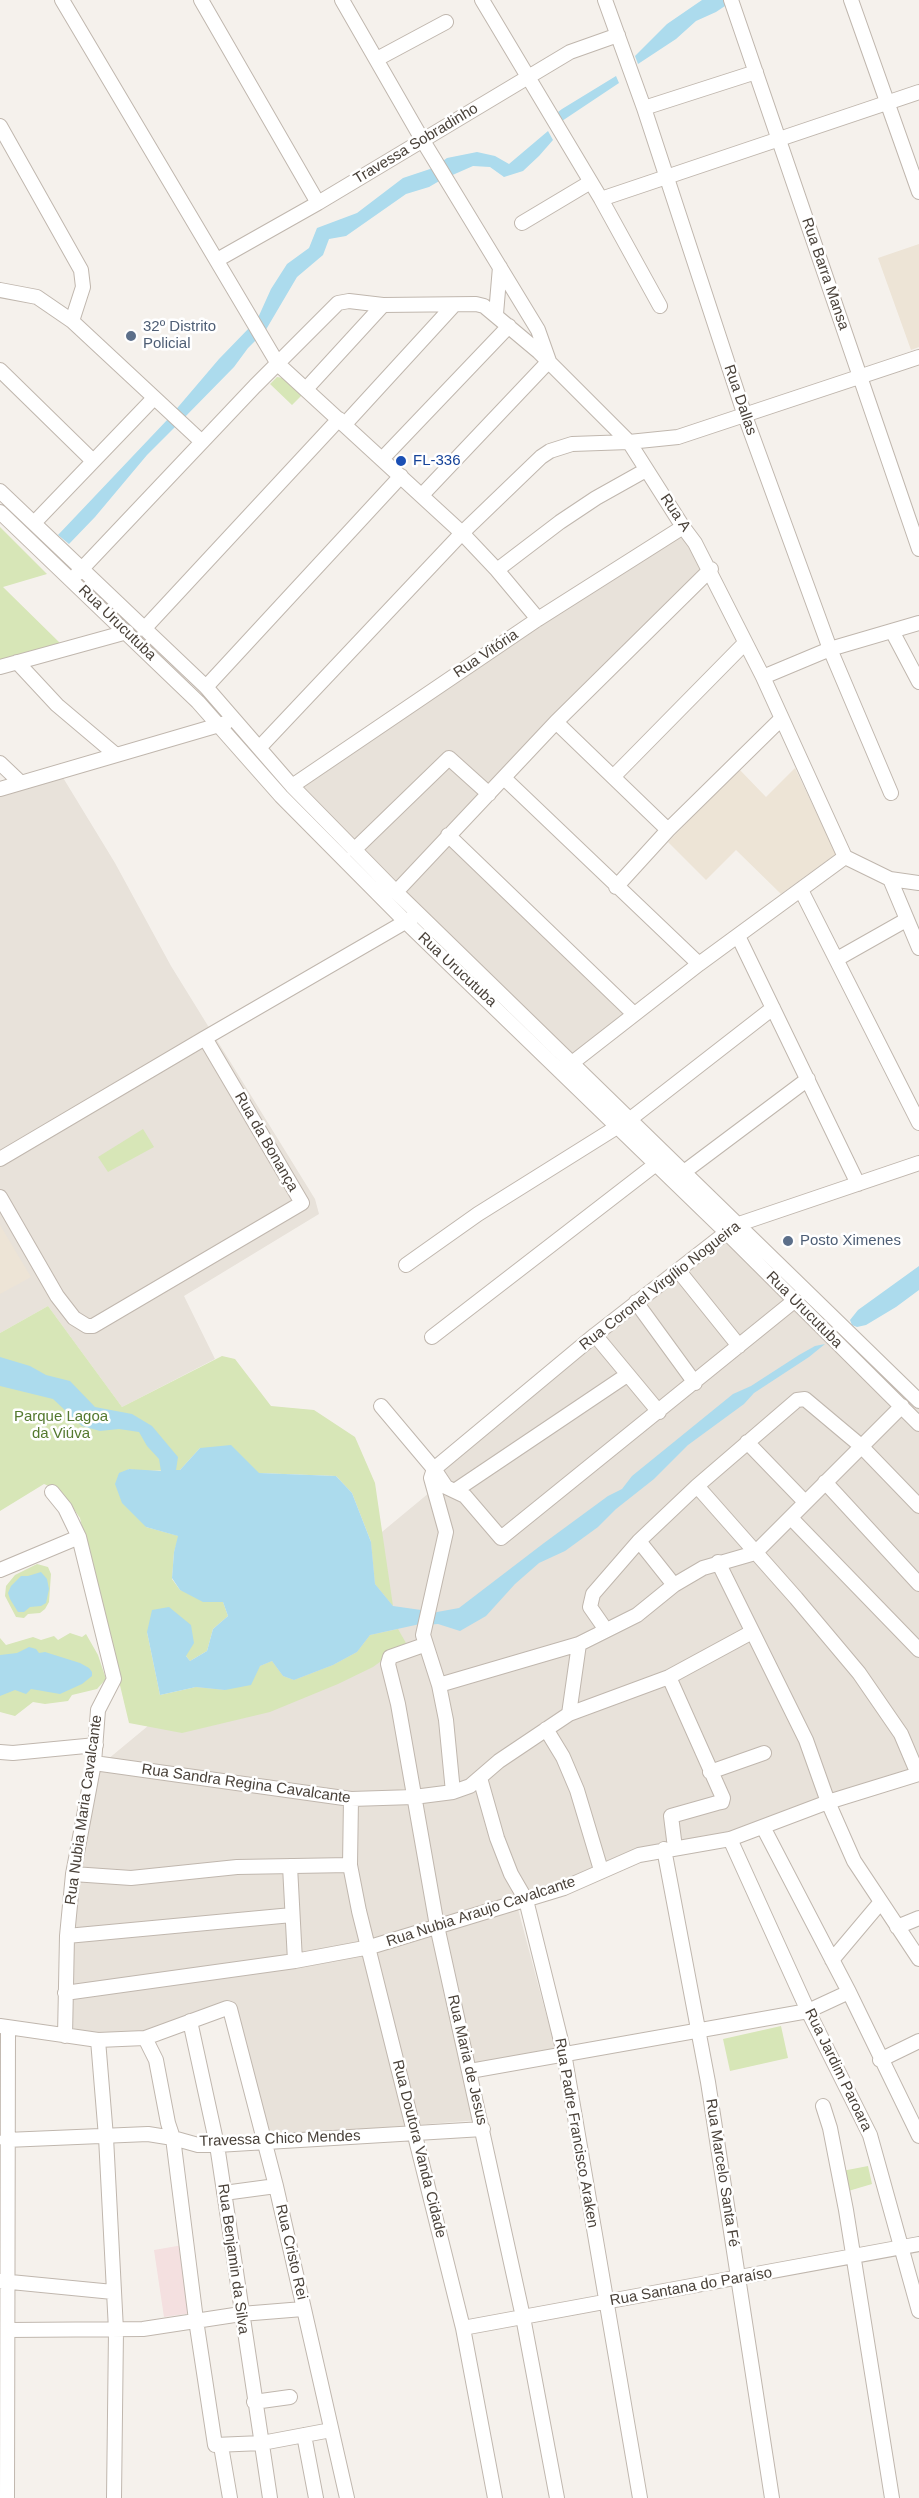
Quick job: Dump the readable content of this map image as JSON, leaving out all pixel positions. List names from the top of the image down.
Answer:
{
  "streets": {
    "street": [
      "Travessa Sobradinho",
      "Rua Barra Mansa",
      "Rua Dallas",
      "Rua A",
      "Rua Urucutuba",
      "Rua Vitória",
      "Rua da Bonança",
      "Rua Coronel Virgílio Nogueira",
      "Rua Sandra Regina Cavalcante",
      "Rua Nubia Maria Cavalcante",
      "Rua Nubia Araujo Cavalcante",
      "Rua Maria de Jesus",
      "Rua Jardim Paroara",
      "Rua Padre Francisco Araken",
      "Travessa Chico Mendes",
      "Rua Doutora Vanda Cidade",
      "Rua Marcelo Santa Fé",
      "Rua Cristo Rei",
      "Rua Benjamin da Silva",
      "Rua Santana do Paraíso"
    ]
  },
  "crossings": [
    ["Travessa Sobradinho", "Rua Dallas"],
    ["Rua A", "Rua Vitória"],
    ["Rua Urucutuba", "Rua Vitória"],
    ["Rua Urucutuba", "Rua Coronel Virgílio Nogueira"],
    ["Rua Sandra Regina Cavalcante", "Rua Nubia Maria Cavalcante"],
    ["Rua Sandra Regina Cavalcante", "Rua Maria de Jesus"],
    ["Rua Sandra Regina Cavalcante", "Rua Padre Francisco Araken"],
    ["Rua Sandra Regina Cavalcante", "Rua Doutora Vanda Cidade"],
    ["Rua Nubia Maria Cavalcante", "Rua Nubia Araujo Cavalcante"],
    ["Rua Nubia Araujo Cavalcante", "Rua Maria de Jesus"],
    ["Rua Nubia Araujo Cavalcante", "Rua Jardim Paroara"],
    ["Rua Nubia Araujo Cavalcante", "Rua Padre Francisco Araken"],
    ["Rua Nubia Araujo Cavalcante", "Rua Doutora Vanda Cidade"],
    ["Rua Nubia Araujo Cavalcante", "Rua Marcelo Santa Fé"],
    ["Rua Maria de Jesus", "Travessa Chico Mendes"],
    ["Rua Maria de Jesus", "Rua Santana do Paraíso"],
    ["Rua Jardim Paroara", "Rua Santana do Paraíso"],
    ["Rua Padre Francisco Araken", "Rua Santana do Paraíso"],
    ["Travessa Chico Mendes", "Rua Doutora Vanda Cidade"],
    ["Travessa Chico Mendes", "Rua Cristo Rei"],
    ["Travessa Chico Mendes", "Rua Benjamin da Silva"],
    ["Rua Doutora Vanda Cidade", "Rua Santana do Paraíso"],
    ["Rua Marcelo Santa Fé", "Rua Santana do Paraíso"],
    ["Rua Cristo Rei", "Rua Benjamin da Silva"]
  ],
  "parks": ["Parque Lagoa da Viúva"],
  "places": ["32º Distrito Policial", "FL-336", "Posto Ximenes"]
}
